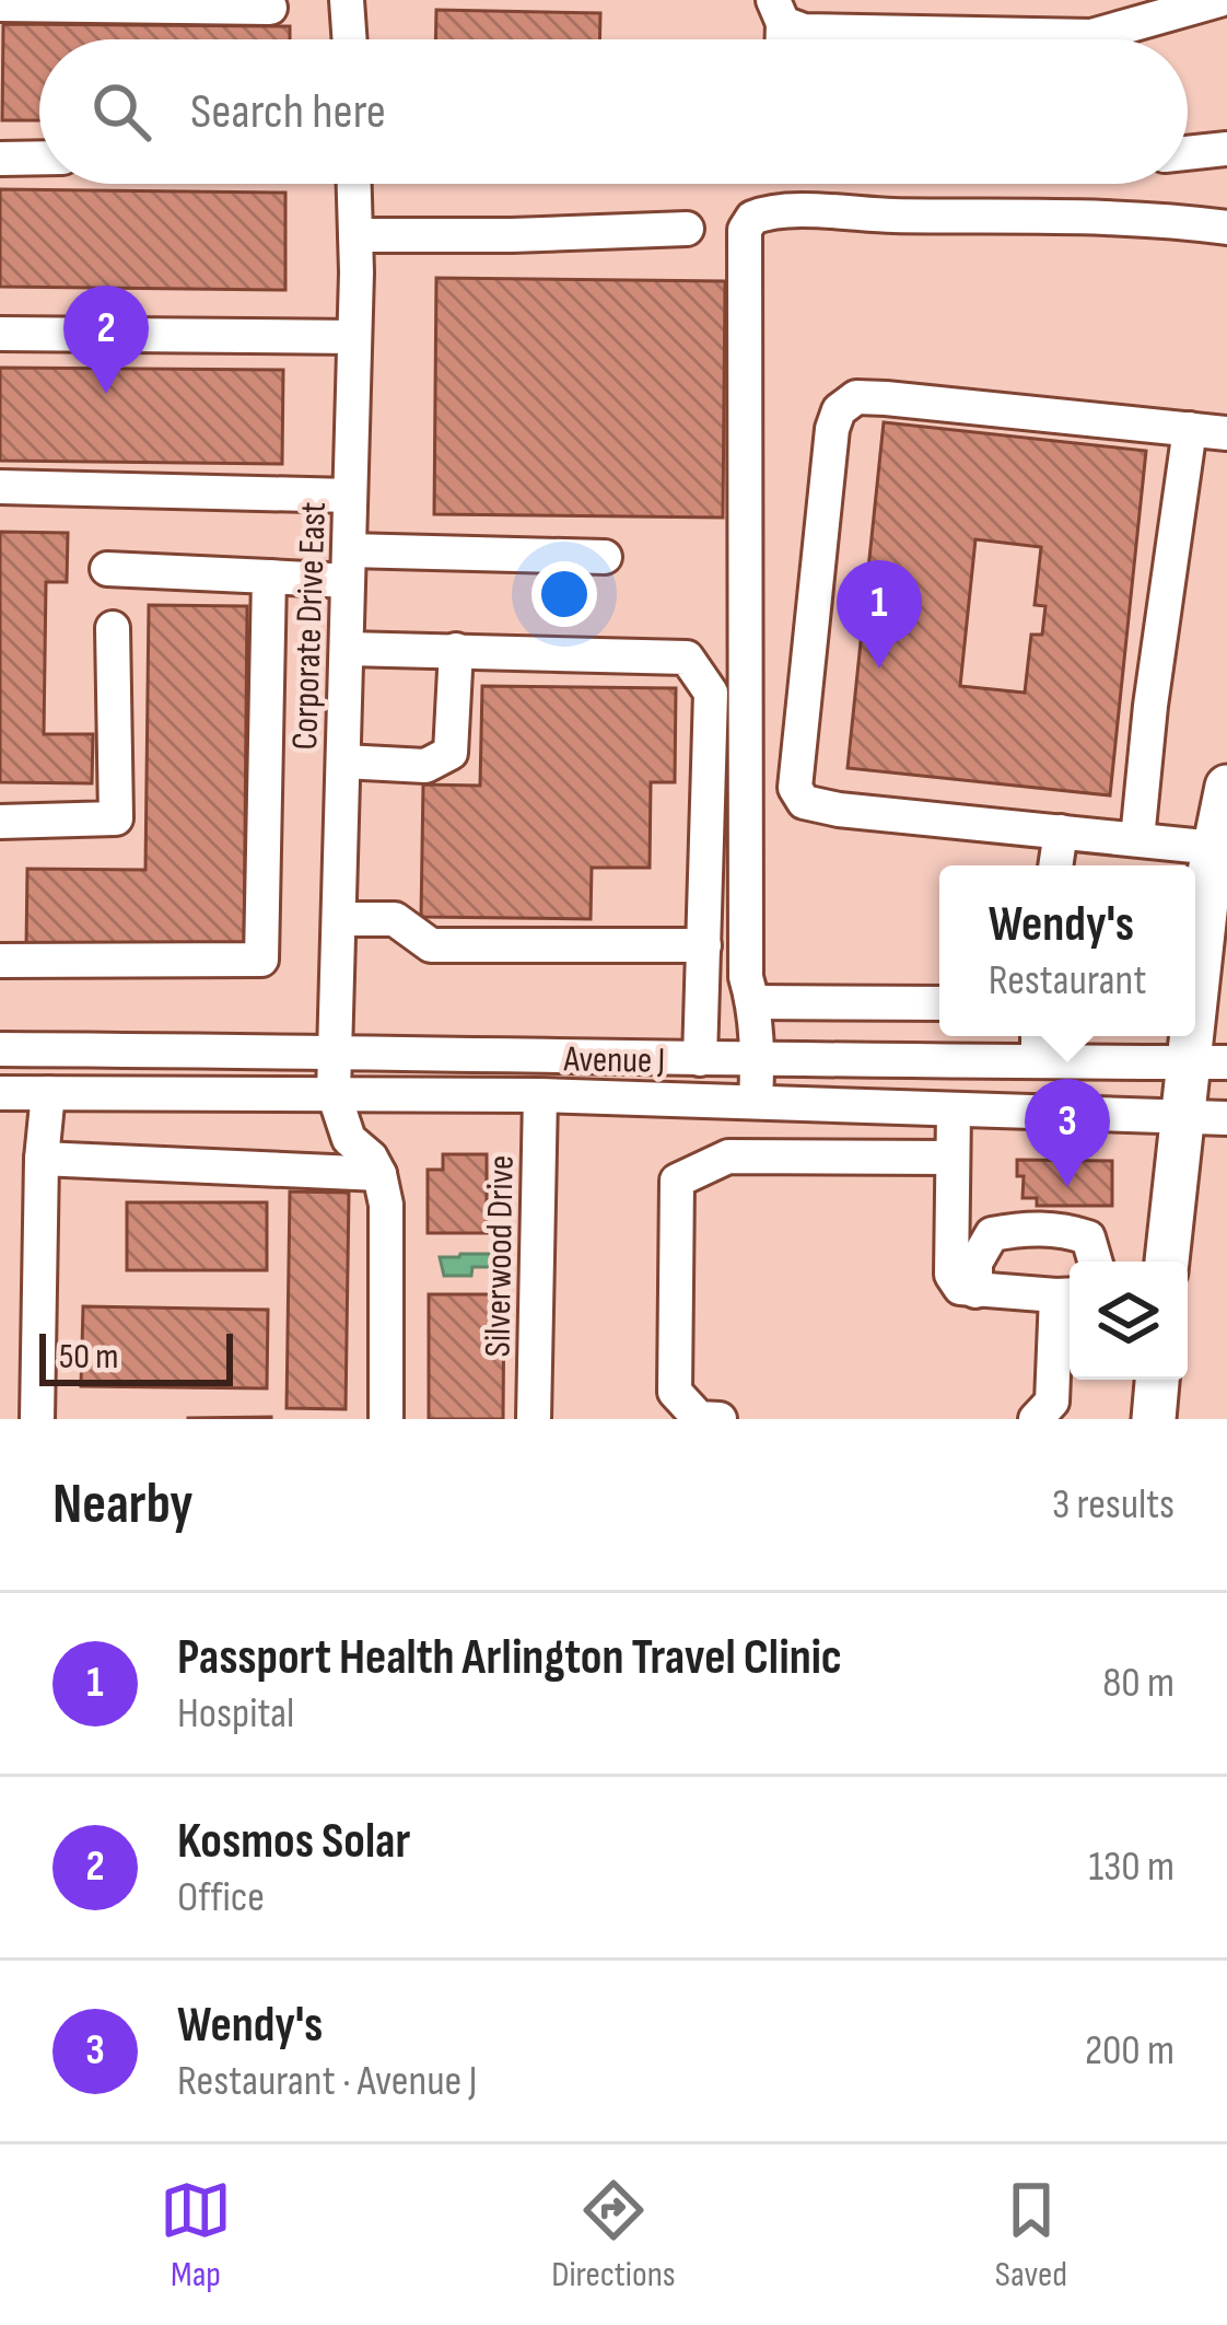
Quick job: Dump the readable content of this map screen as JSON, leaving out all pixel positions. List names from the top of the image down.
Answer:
{
  "streets": {
    "street": ["Corporate Drive East", "Avenue J", "Silverwood Drive"]
  },
  "crossings": [
    ["Corporate Drive East", "Avenue J"],
    ["Avenue J", "Silverwood Drive"]
  ],
  "scale_bar": "50 m",
  "page": {
    "search": "Search here",
    "pins": ["2", "1", "3"],
    "popup": ["Wendy's", "Restaurant"],
    "scale": "50 m",
    "heading": ["Nearby", "3 results"],
    "list": [
      {
        "mark": "1",
        "name": "Passport Health Arlington Travel Clinic",
        "note": "Hospital",
        "value": "80 m"
      },
      {
        "mark": "2",
        "name": "Kosmos Solar",
        "note": "Office",
        "value": "130 m"
      },
      {
        "mark": "3",
        "name": "Wendy's",
        "note": "Restaurant · Avenue J",
        "value": "200 m"
      }
    ],
    "nav": ["Map", "Directions", "Saved"]
  }
}
